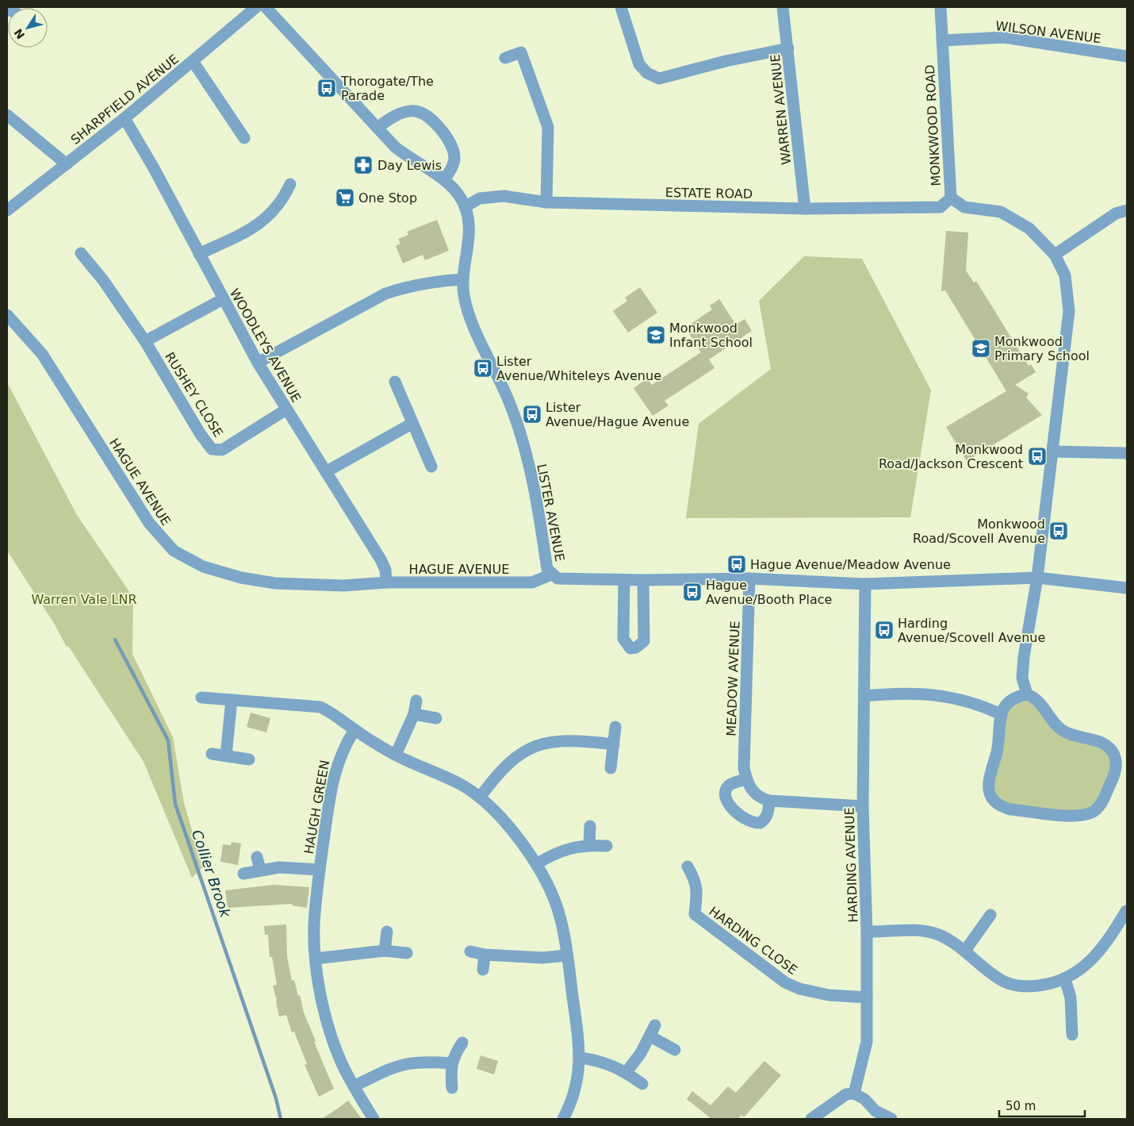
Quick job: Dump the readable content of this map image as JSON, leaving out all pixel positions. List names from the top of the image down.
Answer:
{
  "streets": {
    "street": [
      "WILSON AVENUE",
      "SHARPFIELD AVENUE",
      "WARREN AVENUE",
      "MONKWOOD ROAD",
      "ESTATE ROAD",
      "WOODLEYS AVENUE",
      "RUSHEY CLOSE",
      "HAGUE AVENUE",
      "LISTER AVENUE",
      "MEADOW AVENUE",
      "HAUGH GREEN",
      "HARDING AVENUE",
      "HARDING CLOSE"
    ]
  },
  "crossings": [
    ["WILSON AVENUE", "MONKWOOD ROAD"],
    ["SHARPFIELD AVENUE", "WOODLEYS AVENUE"],
    ["WARREN AVENUE", "ESTATE ROAD"],
    ["MONKWOOD ROAD", "ESTATE ROAD"],
    ["ESTATE ROAD", "LISTER AVENUE"],
    ["WOODLEYS AVENUE", "RUSHEY CLOSE"],
    ["WOODLEYS AVENUE", "HAGUE AVENUE"],
    ["HAGUE AVENUE", "LISTER AVENUE"],
    ["MEADOW AVENUE", "HARDING AVENUE"],
    ["HARDING AVENUE", "HARDING CLOSE"]
  ],
  "water": ["Collier Brook"],
  "parks": ["Warren Vale LNR"],
  "places": {
    "bus stop": [
      "Thorogate/The Parade",
      "Lister Avenue/Whiteleys Avenue",
      "Lister Avenue/Hague Avenue",
      "Monkwood Road/Jackson Crescent",
      "Monkwood Road/Scovell Avenue",
      "Hague Avenue/Meadow Avenue",
      "Hague Avenue/Booth Place",
      "Harding Avenue/Scovell Avenue"
    ],
    "pharmacy": ["Day Lewis"],
    "supermarket": ["One Stop"],
    "school or university": ["Monkwood Infant School", "Monkwood Primary School"]
  },
  "scale_bar": "50 m",
  "north": "bottom left"
}
